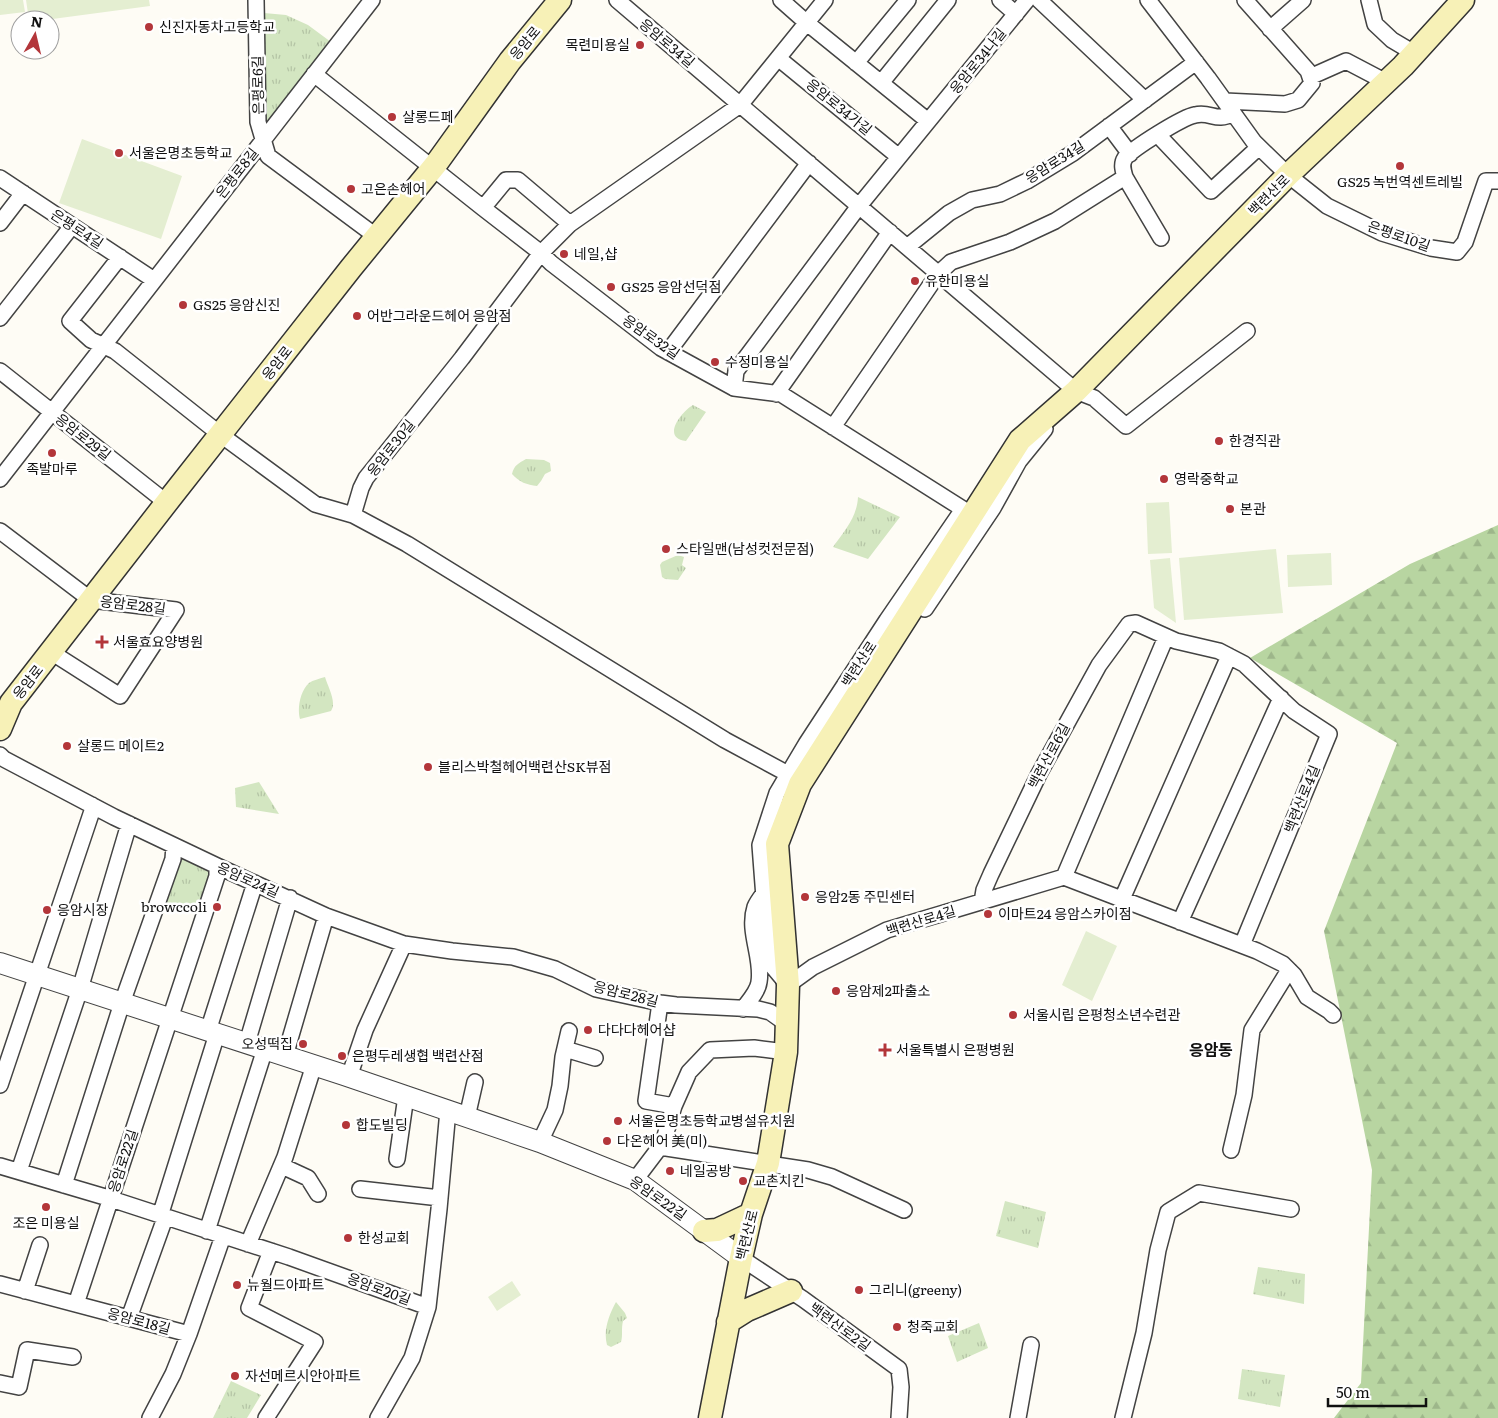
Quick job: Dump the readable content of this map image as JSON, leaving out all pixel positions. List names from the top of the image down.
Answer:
{
  "streets": {
    "main road": ["응암로", "백련산로"],
    "street": [
      "응암로34길",
      "응암로34나길",
      "은평로6길",
      "응암로34가길",
      "은평로8길",
      "은평로4길",
      "은평로10길",
      "응암로32길",
      "응암로29길",
      "응암로30길",
      "응암로28길",
      "백련산로6길",
      "백련산로4길",
      "응암로24길",
      "응암로22길",
      "응암로20길",
      "응암로18길",
      "백련산로2길"
    ]
  },
  "crossings": [
    ["응암로", "은평로6길"],
    ["응암로", "응암로32길"],
    ["응암로", "응암로29길"],
    ["응암로", "응암로28길"],
    ["응암로34길", "응암로34나길"],
    ["응암로34길", "백련산로"],
    ["응암로34길", "은평로10길"],
    ["응암로34나길", "응암로34가길"],
    ["은평로6길", "은평로8길"],
    ["은평로8길", "은평로4길"],
    ["은평로8길", "응암로32길"],
    ["은평로8길", "응암로29길"],
    ["백련산로", "은평로10길"],
    ["백련산로", "응암로32길"],
    ["백련산로", "응암로28길"],
    ["백련산로", "백련산로4길"],
    ["백련산로", "응암로22길"],
    ["백련산로", "백련산로2길"],
    ["응암로32길", "응암로30길"],
    ["응암로28길", "응암로24길"],
    ["백련산로6길", "백련산로4길"],
    ["응암로24길", "응암로22길"],
    ["응암로22길", "응암로20길"],
    ["응암로22길", "응암로18길"],
    ["응암로22길", "백련산로2길"]
  ],
  "districts": ["응암동"],
  "places": {
    "other": [
      "신진자동차고등학교",
      "목련미용실",
      "살롱드페",
      "서울은명초등학교",
      "GS25 녹번역센트레빌",
      "고은손헤어",
      "네일,샵",
      "유한미용실",
      "GS25 응암선덕점",
      "GS25 응암신진",
      "어반그라운드헤어 응암점",
      "수정미용실",
      "한경직관",
      "족발마루",
      "영락중학교",
      "본관",
      "스타일맨(남성컷전문점)",
      "살롱드 메이트2",
      "블리스박철헤어백련산SK뷰점",
      "응암2동 주민센터",
      "browccoli",
      "응암시장",
      "이마트24 응암스카이점",
      "응암제2파출소",
      "서울시립 은평청소년수련관",
      "다다다헤어샵",
      "오성떡집",
      "은평두레생협 백련산점",
      "서울은명초등학교병설유치원",
      "합도빌딩",
      "다온헤어 美(미)",
      "네일공방",
      "교촌치킨",
      "조은 미용실",
      "한성교회",
      "뉴월드아파트",
      "그리니(greeny)",
      "청죽교회",
      "자선메르시안아파트"
    ],
    "health": ["서울효요양병원", "서울특별시 은평병원"]
  },
  "scale_bar": "50 m",
  "north": "top"
}
